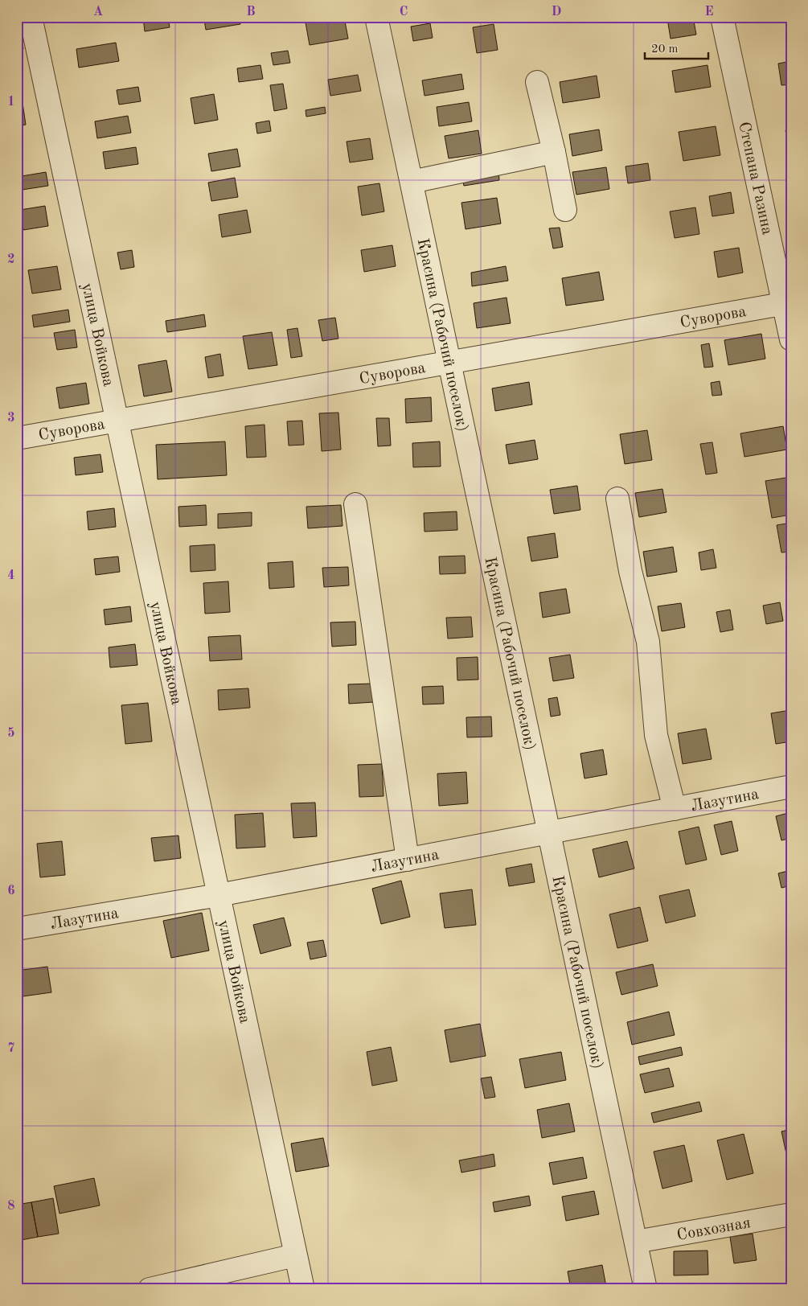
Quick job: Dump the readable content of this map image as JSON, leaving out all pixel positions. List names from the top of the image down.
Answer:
{
  "streets": {
    "street": [
      "Степана Разина",
      "Суворова",
      "улица Войкова",
      "Красина (Рабочий поселок)",
      "Лазутина",
      "Совхозная"
    ]
  },
  "crossings": [
    ["Степана Разина", "Суворова"],
    ["Суворова", "улица Войкова"],
    ["Суворова", "Красина (Рабочий поселок)"],
    ["улица Войкова", "Лазутина"],
    ["Красина (Рабочий поселок)", "Лазутина"],
    ["Красина (Рабочий поселок)", "Совхозная"]
  ],
  "scale_bar": "20 m",
  "grid": {
    "columns": [
      "A",
      "B",
      "C",
      "D",
      "E"
    ],
    "rows": [
      "1",
      "2",
      "3",
      "4",
      "5",
      "6",
      "7",
      "8"
    ]
  }
}
